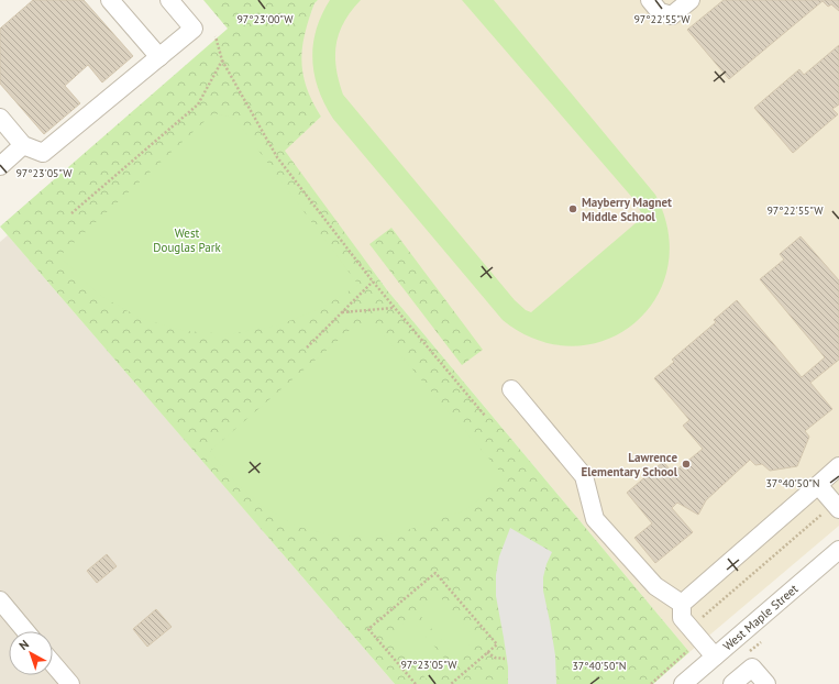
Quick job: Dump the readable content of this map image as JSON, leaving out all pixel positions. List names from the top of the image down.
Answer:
{
  "streets": {
    "street": ["West Maple Street"]
  },
  "parks": ["West Douglas Park"],
  "places": ["Mayberry Magnet Middle School", "Lawrence Elementary School"],
  "north": "top left",
  "coordinates": [
    "97°23'00\"W",
    "97°22'55\"W",
    "97°23'05\"W",
    "37°40'50\"N"
  ]
}
